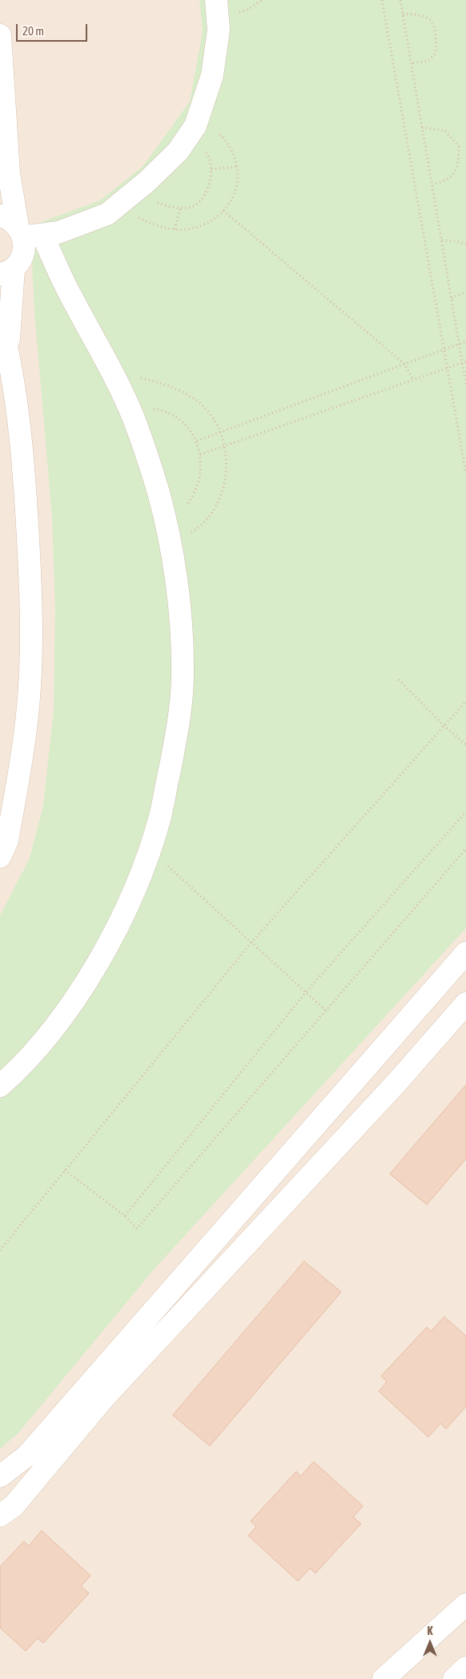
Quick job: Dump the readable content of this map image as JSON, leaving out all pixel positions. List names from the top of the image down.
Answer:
{
  "scale_bar": "20 m",
  "north": "top"
}
